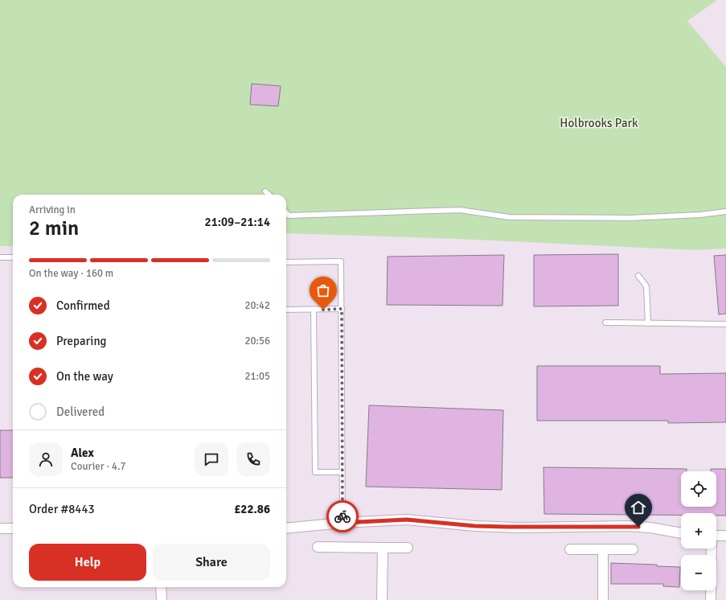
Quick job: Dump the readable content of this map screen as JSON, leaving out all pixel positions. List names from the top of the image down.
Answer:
{
  "parks": ["Holbrooks Park"],
  "page": {
    "heading": ["2 min", "Arriving in", "21:09–21:14"],
    "panel": [
      "Alex",
      "Courier · 4.7",
      "Order #8443",
      "£22.86"
    ],
    "bar": "On the way · 160 m",
    "list": [
      ["Confirmed", "20:42"],
      ["Preparing", "20:56"],
      ["On the way", "21:05"],
      "Delivered"
    ],
    "map_buttons": ["+", "−"],
    "buttons": ["Help", "Share"]
  }
}
